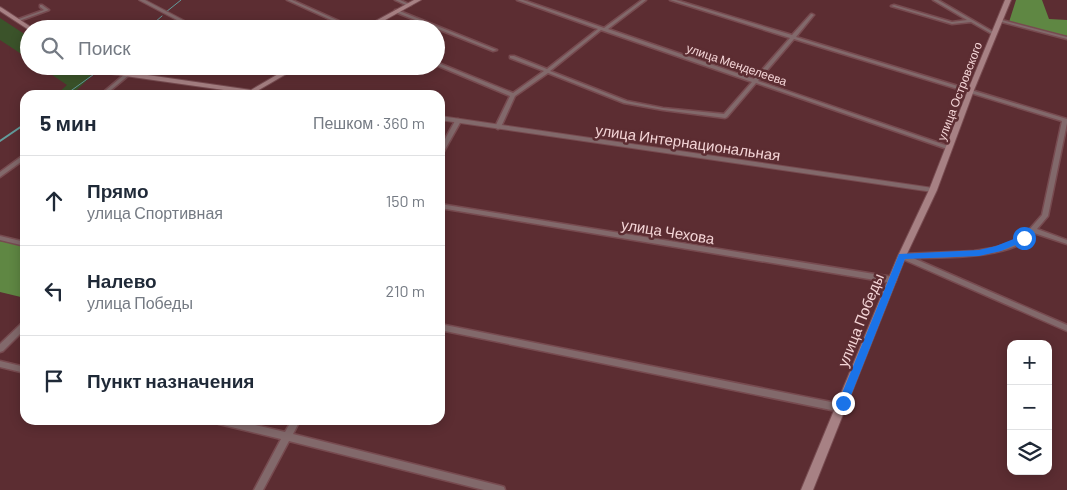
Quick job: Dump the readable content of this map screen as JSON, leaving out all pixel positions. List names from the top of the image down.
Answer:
{
  "streets": {
    "main road": ["улица Островского", "улица Победы"],
    "street": ["улица Менделеева", "улица Интернациональная", "улица Чехова"]
  },
  "crossings": [
    ["улица Менделеева", "улица Островского"],
    ["улица Островского", "улица Интернациональная"],
    ["улица Островского", "улица Победы"],
    ["улица Интернациональная", "улица Победы"],
    ["улица Чехова", "улица Победы"]
  ],
  "page": {
    "search": "Поиск",
    "heading": ["5 мин", "Пешком · 360 m"],
    "list": [
      ["Прямо", "улица Спортивная", "150 m"],
      ["Налево", "улица Победы", "210 m"],
      "Пункт назначения"
    ],
    "map_buttons": ["+", "−"]
  }
}
